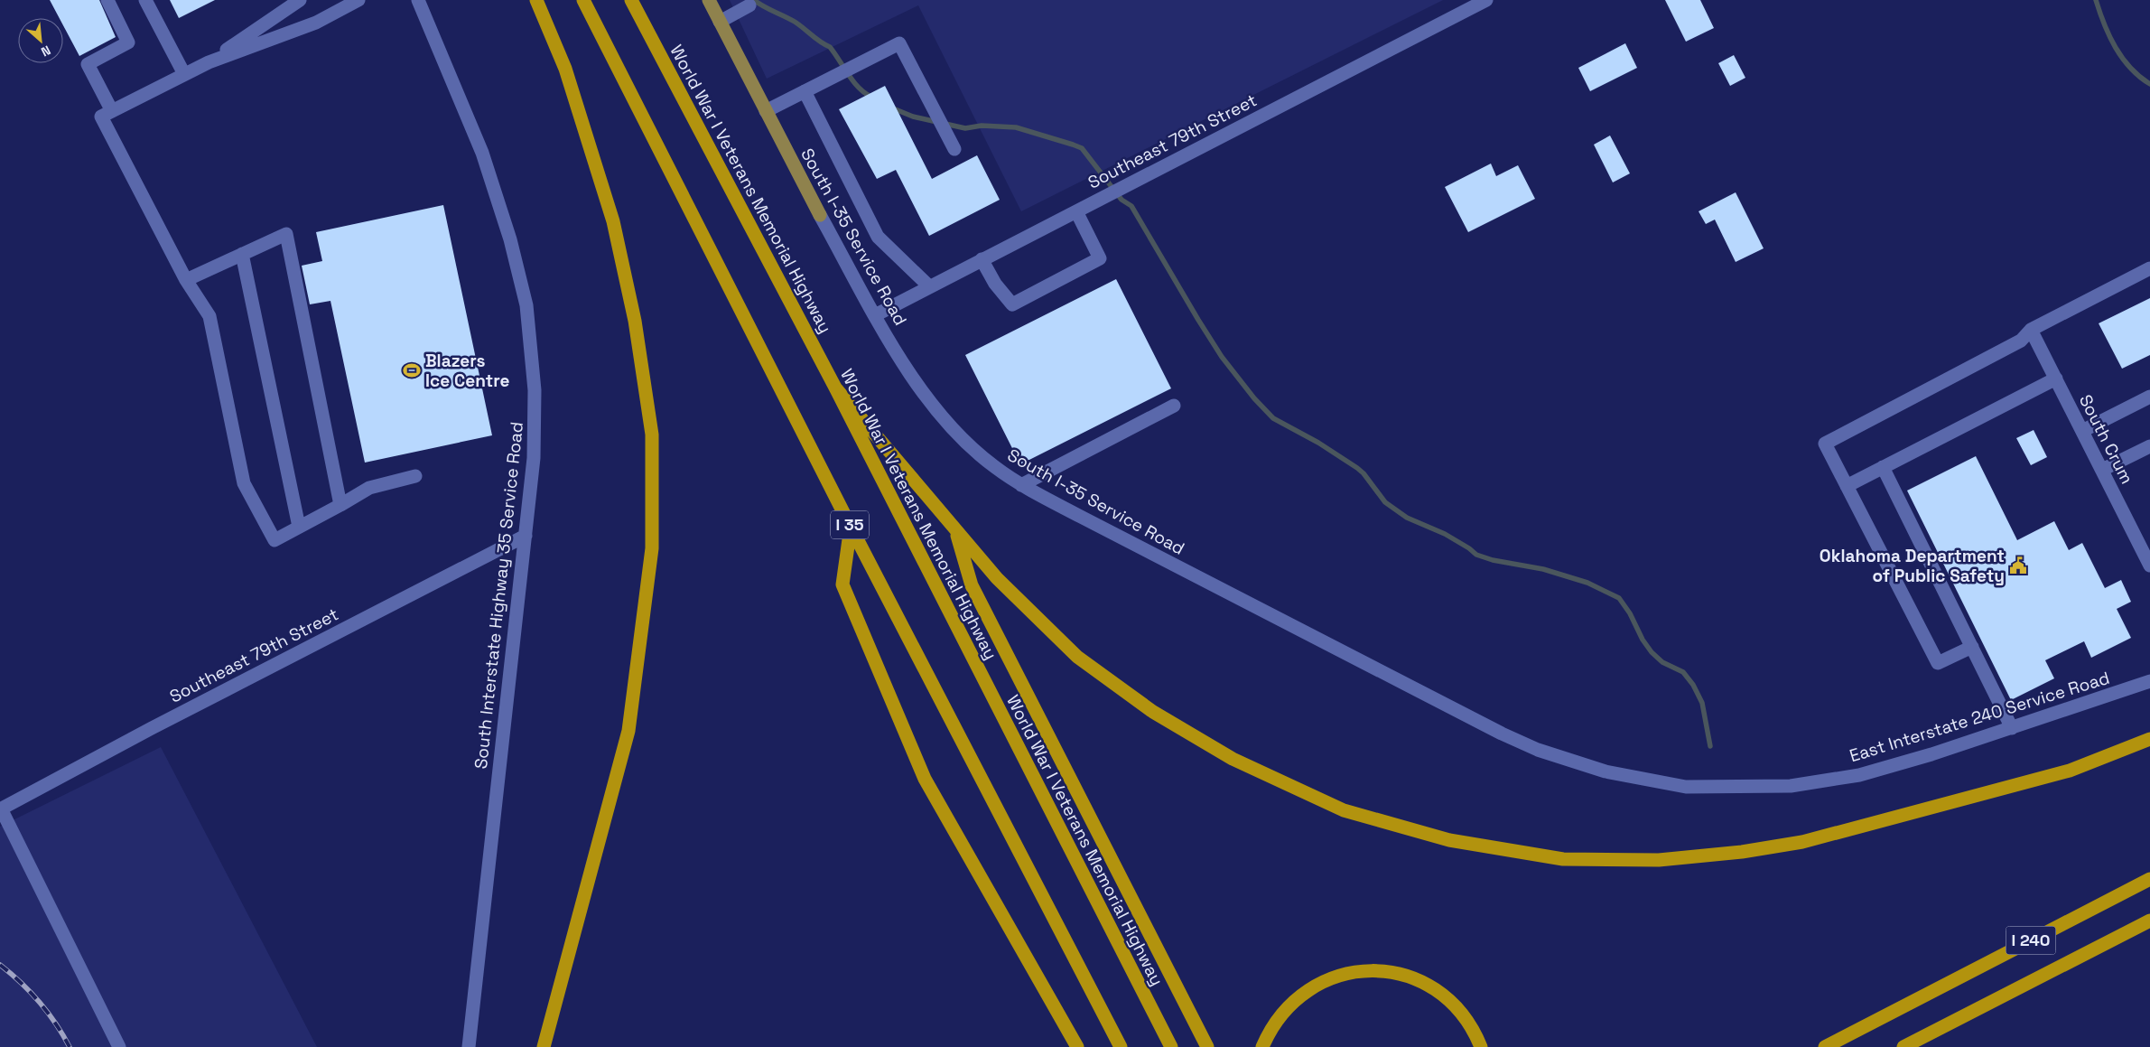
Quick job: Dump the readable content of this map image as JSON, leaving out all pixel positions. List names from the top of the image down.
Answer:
{
  "streets": {
    "highway": ["World War I Veterans Memorial Highway", "I 35", "I 240"],
    "main road": ["South I-35 Service Road"],
    "street": [
      "Southeast 79th Street",
      "South Crum",
      "South Interstate Highway 35 Service Road",
      "East Interstate 240 Service Road"
    ]
  },
  "crossings": [
    ["Southeast 79th Street", "South I-35 Service Road"],
    ["Southeast 79th Street", "South Interstate Highway 35 Service Road"],
    ["South I-35 Service Road", "East Interstate 240 Service Road"]
  ],
  "places": {
    "sports": ["Blazers Ice Centre"],
    "public building": ["Oklahoma Department of Public Safety"]
  },
  "north": "bottom right"
}
